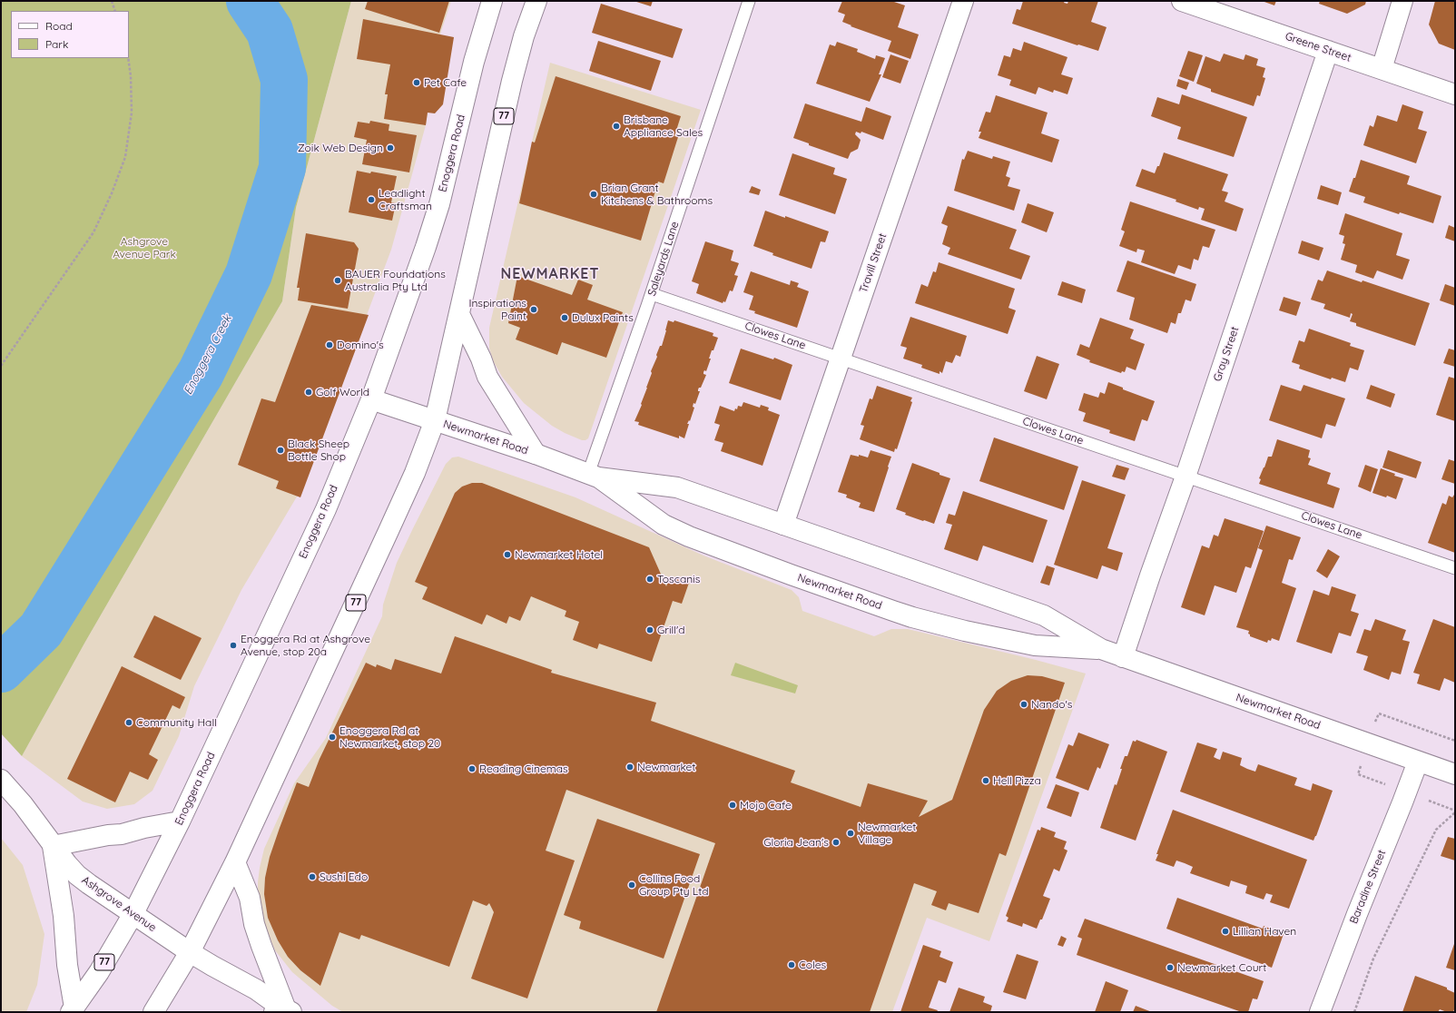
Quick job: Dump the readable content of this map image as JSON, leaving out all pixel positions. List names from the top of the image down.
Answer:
{
  "streets": {
    "main road": [
      "Greene Street",
      "77",
      "Enoggera Road",
      "Travill Street",
      "Gray Street",
      "Newmarket Road",
      "Baradine Street",
      "Ashgrove Avenue"
    ],
    "lane": ["Saleyards Lane", "Clowes Lane"]
  },
  "crossings": [
    ["Greene Street", "Gray Street"],
    ["77", "Newmarket Road"],
    ["77", "Ashgrove Avenue"],
    ["Enoggera Road", "Newmarket Road"],
    ["Enoggera Road", "Ashgrove Avenue"],
    ["Saleyards Lane", "Clowes Lane"],
    ["Saleyards Lane", "Newmarket Road"],
    ["Travill Street", "Clowes Lane"],
    ["Travill Street", "Newmarket Road"],
    ["Clowes Lane", "Gray Street"],
    ["Gray Street", "Newmarket Road"],
    ["Newmarket Road", "Baradine Street"]
  ],
  "districts": ["NEWMARKET"],
  "water": ["Enoggera Creek"],
  "parks": ["Ashgrove Avenue Park"],
  "places": [
    "Pet Cafe",
    "Brisbane Appliance Sales",
    "Zoik Web Design",
    "Brian Grant Kitchens & Bathrooms",
    "Leadlight Craftsman",
    "BAUER Foundations Australia Pty Ltd",
    "Inspirations Paint",
    "Dulux Paints",
    "Domino's",
    "Golf World",
    "Black Sheep Bottle Shop",
    "Newmarket Hotel",
    "Toscanis",
    "Grill'd",
    "Enoggera Rd at Ashgrove Avenue, stop 20a",
    "Nando's",
    "Community Hall",
    "Enoggera Rd at Newmarket, stop 20",
    "Newmarket",
    "Reading Cinemas",
    "Hell Pizza",
    "Mojo Cafe",
    "Newmarket Village",
    "Gloria Jean's",
    "Sushi Edo",
    "Collins Food Group Pty Ltd",
    "Lillian Haven",
    "Coles",
    "Newmarket Court"
  ],
  "legend": ["Road", "Park"]
}
